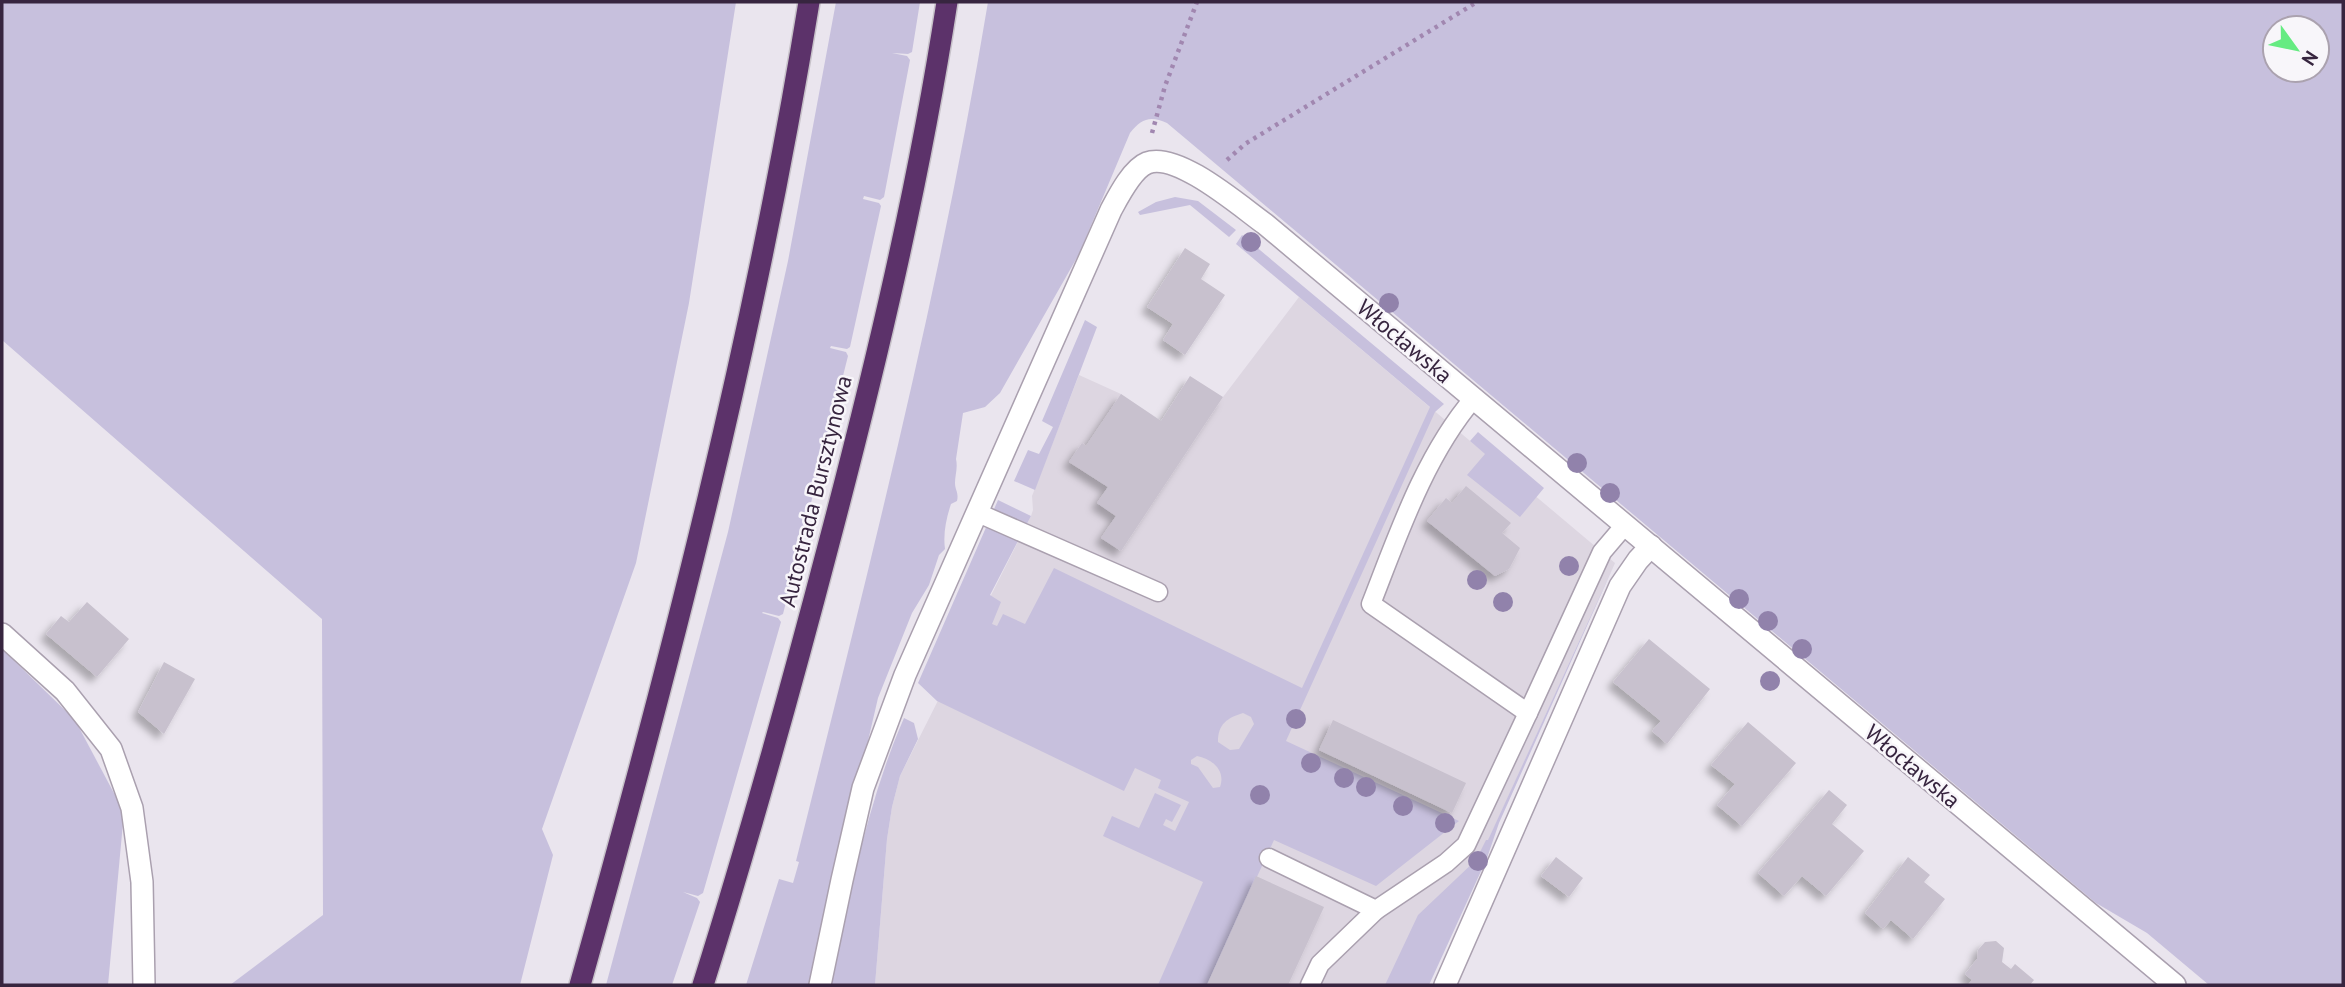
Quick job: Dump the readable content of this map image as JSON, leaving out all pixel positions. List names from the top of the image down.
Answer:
{
  "streets": {
    "highway": ["Autostrada Bursztynowa"],
    "street": ["Włocławska"]
  },
  "north": "bottom right"
}
